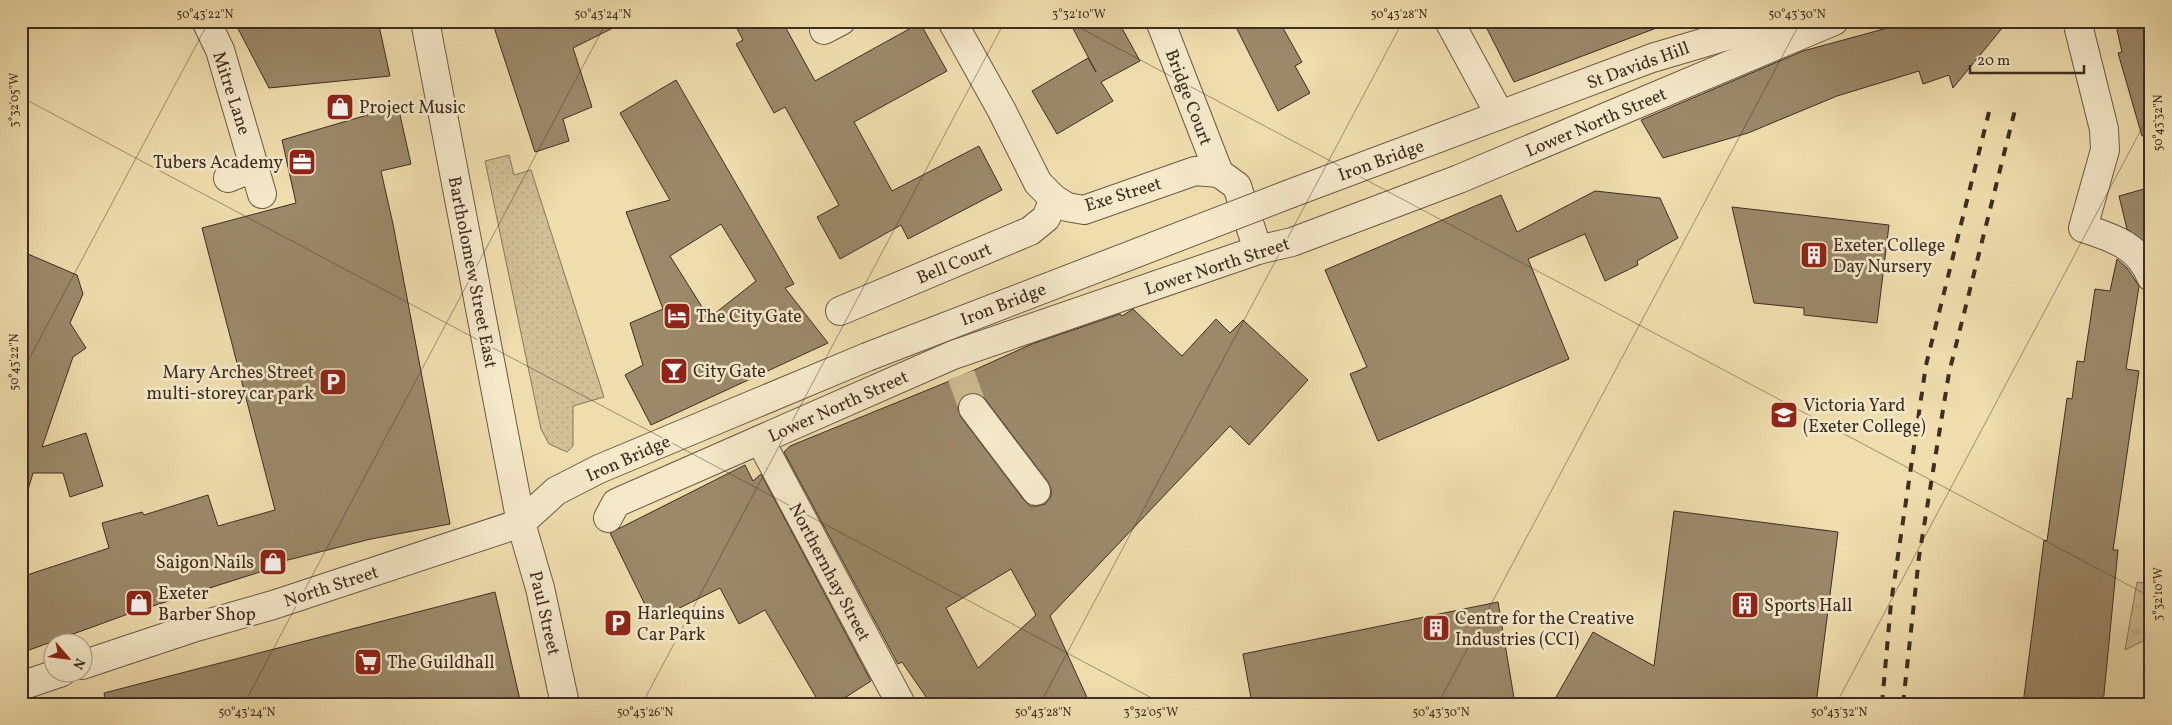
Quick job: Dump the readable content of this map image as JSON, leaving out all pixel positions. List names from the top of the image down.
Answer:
{
  "streets": {
    "street": [
      "St Davids Hill",
      "Mitre Lane",
      "Bridge Court",
      "Lower North Street",
      "Iron Bridge",
      "Exe Street",
      "Bell Court",
      "Bartholomew Street East",
      "Northernhay Street",
      "North Street",
      "Paul Street"
    ]
  },
  "crossings": [
    ["St Davids Hill", "Iron Bridge"],
    ["Bridge Court", "Exe Street"],
    ["Lower North Street", "Northernhay Street"],
    ["Iron Bridge", "Bartholomew Street East"],
    ["Iron Bridge", "North Street"],
    ["Iron Bridge", "Paul Street"],
    ["Exe Street", "Bell Court"],
    ["Bartholomew Street East", "North Street"],
    ["Bartholomew Street East", "Paul Street"],
    ["North Street", "Paul Street"]
  ],
  "places": {
    "shop": ["Project Music", "Saigon Nails", "Exeter Barber Shop"],
    "office": ["Tubers Academy"],
    "building": ["Exeter College Day Nursery", "Sports Hall", "Centre for the Creative Industries (CCI)"],
    "hotel": ["The City Gate"],
    "bar": ["City Gate"],
    "parking": ["Mary Arches Street multi-storey car park", "Harlequins Car Park"],
    "school or university": ["Victoria Yard (Exeter College)"],
    "supermarket": ["The Guildhall"]
  },
  "scale_bar": "20 m",
  "north": "bottom right",
  "coordinates": [
    "50°43'22\"N",
    "50°43'24\"N",
    "3°32'10\"W",
    "50°43'28\"N",
    "50°43'30\"N",
    "3°32'05\"W",
    "50°43'32\"N",
    "50°43'26\"N"
  ]
}
